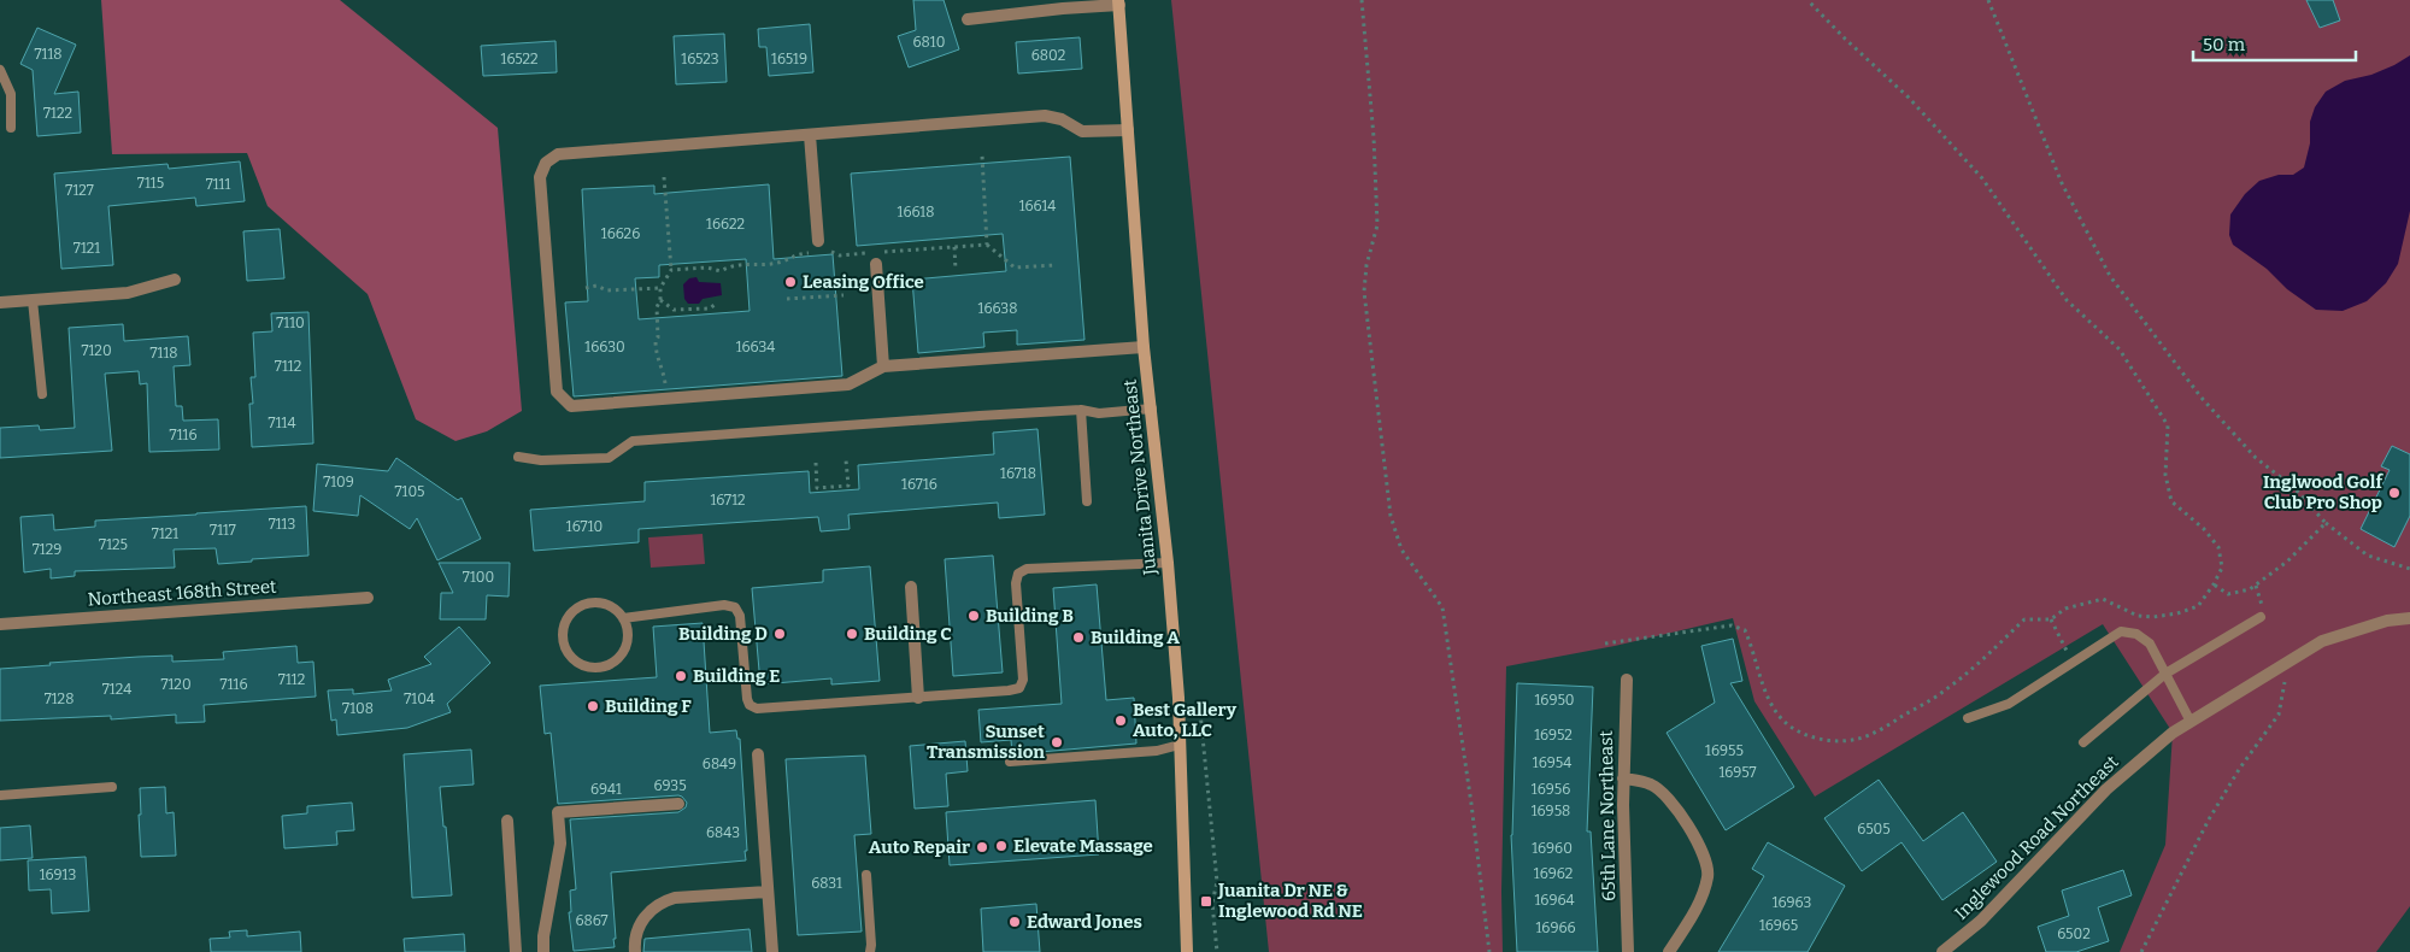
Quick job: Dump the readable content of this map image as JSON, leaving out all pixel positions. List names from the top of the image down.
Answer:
{
  "streets": {
    "main road": ["Juanita Drive Northeast"],
    "street": ["Northeast 168th Street", "65th Lane Northeast", "Inglewood Road Northeast"]
  },
  "places": {
    "other": [
      "Leasing Office",
      "Inglwood Golf Club Pro Shop",
      "Building B",
      "Building D",
      "Building C",
      "Building A",
      "Building E",
      "Building F",
      "Best Gallery Auto, LLC",
      "Sunset Transmission",
      "Elevate Massage",
      "Auto Repair",
      "Edward Jones"
    ],
    "transit": ["Juanita Dr NE & Inglewood Rd NE"]
  },
  "house_numbers": [
    "6810",
    "7118",
    "6802",
    "16522",
    "16523",
    "16519",
    "7122",
    "7115",
    "7111",
    "7127",
    "16614",
    "16618",
    "16622",
    "16626",
    "7121",
    "16638",
    "7110",
    "16630",
    "16634",
    "7120",
    "7118",
    "7112",
    "7114",
    "7116",
    "16718",
    "7109",
    "16716",
    "7105",
    "16712",
    "7113",
    "16710",
    "7117",
    "7121",
    "7125",
    "7129",
    "7100",
    "7112",
    "7120",
    "7116",
    "7124",
    "7128",
    "7104",
    "16950",
    "7108",
    "16952",
    "16955",
    "16954",
    "6849",
    "16957",
    "6935",
    "6941",
    "16956",
    "16958",
    "6505",
    "6843",
    "16960",
    "16962",
    "16913",
    "6831",
    "16964",
    "16963",
    "6867",
    "16965",
    "16966",
    "6502"
  ],
  "scale_bar": "50 m"
}
